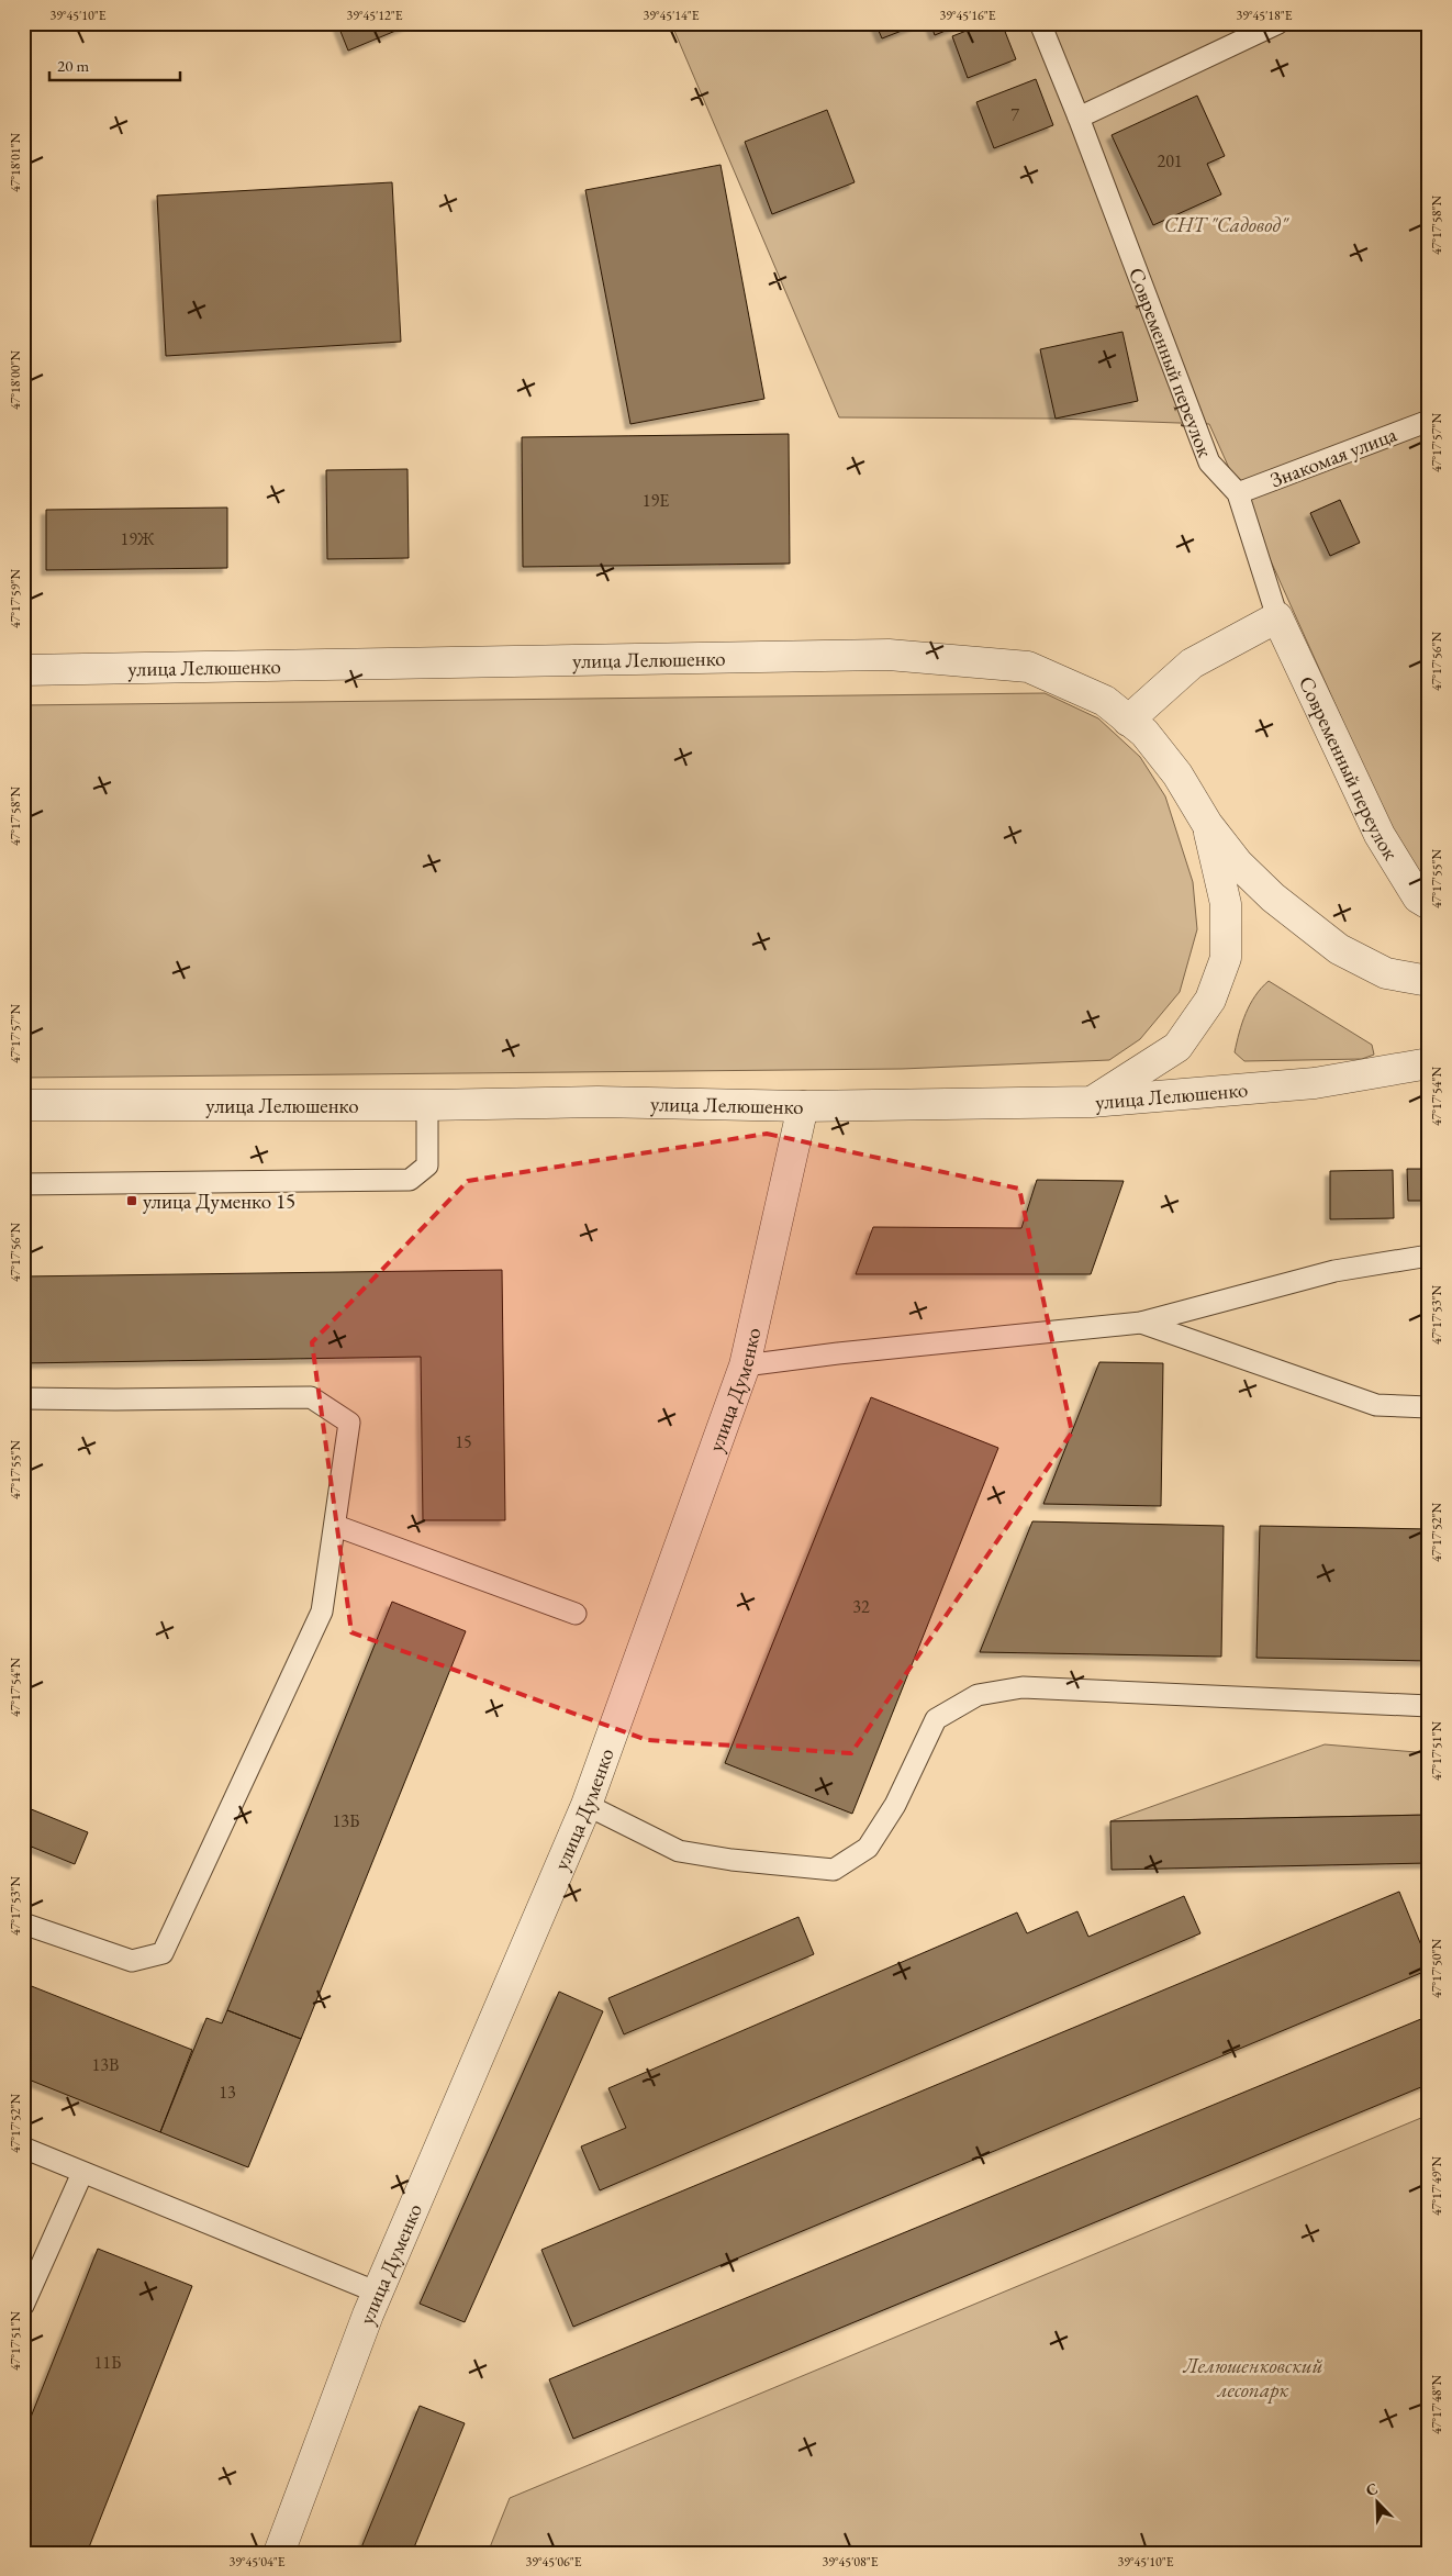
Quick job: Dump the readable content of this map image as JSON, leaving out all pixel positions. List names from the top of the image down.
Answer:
{
  "streets": {
    "street": ["Современный переулок", "улица Лелюшенко", "улица Думенко"],
    "lane": ["Знакомая улица"]
  },
  "crossings": [
    ["Современный переулок", "Знакомая улица"],
    ["улица Лелюшенко", "улица Думенко"]
  ],
  "parks": ["СНТ \"Садовод\"", "Лелюшенковский лесопарк"],
  "places": {
    "transit": ["улица Думенко 15"]
  },
  "house_numbers": [
    "7",
    "201",
    "19Е",
    "19Ж",
    "15",
    "32",
    "13Б",
    "13В",
    "13",
    "11Б"
  ],
  "scale_bar": "20 m",
  "north": "top left",
  "coordinates": [
    "39°45'10\"E",
    "39°45'12\"E",
    "39°45'14\"E",
    "39°45'16\"E",
    "39°45'18\"E",
    "47°18'01\"N",
    "47°17'58\"N",
    "47°18'00\"N",
    "47°17'57\"N",
    "47°17'59\"N",
    "47°17'56\"N",
    "47°17'55\"N",
    "47°17'54\"N",
    "47°17'53\"N",
    "47°17'52\"N",
    "47°17'51\"N",
    "47°17'50\"N",
    "47°17'49\"N",
    "47°17'48\"N",
    "39°45'04\"E",
    "39°45'06\"E",
    "39°45'08\"E"
  ]
}
